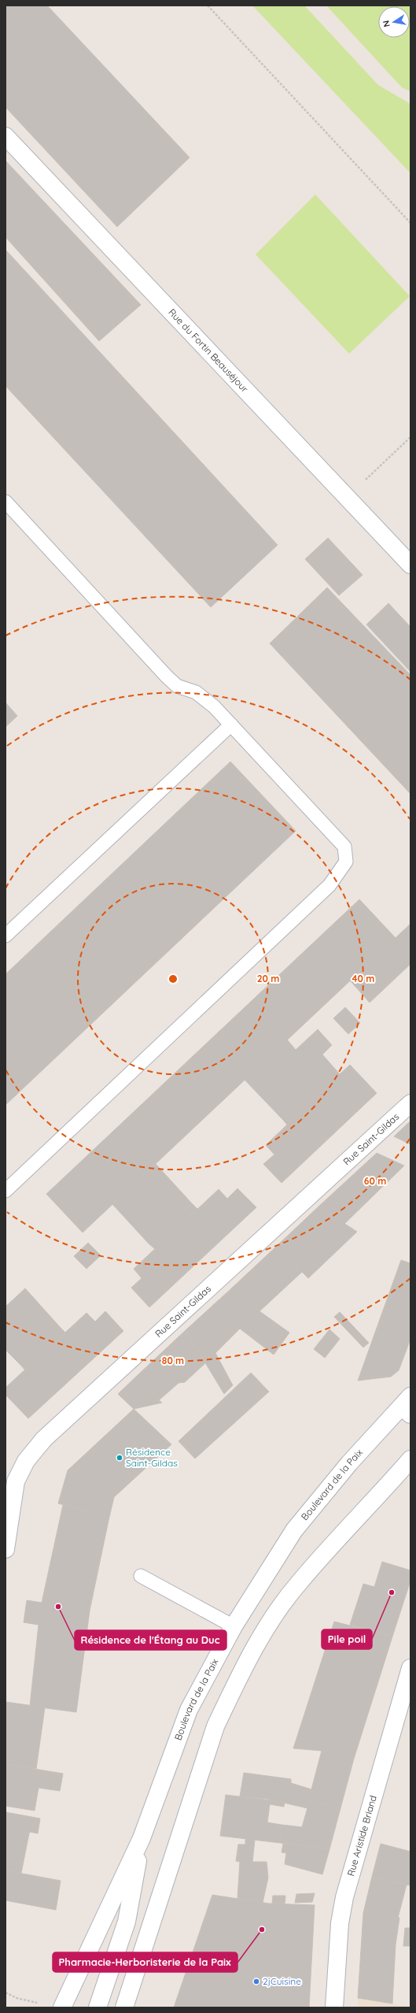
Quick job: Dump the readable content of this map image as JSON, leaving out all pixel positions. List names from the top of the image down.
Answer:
{
  "streets": {
    "street": [
      "Rue du Fortin Beauséjour",
      "Rue Saint-Gildas",
      "Boulevard de la Paix",
      "Rue Aristide Briand"
    ]
  },
  "places": [
    "Résidence Saint-Gildas",
    "Pile poil",
    "Résidence de l'Étang au Duc",
    "Pharmacie-Herboristerie de la Paix",
    "2jCuisine"
  ],
  "north": "left",
  "rings": [
    "20 m",
    "40 m",
    "60 m",
    "80 m"
  ]
}
